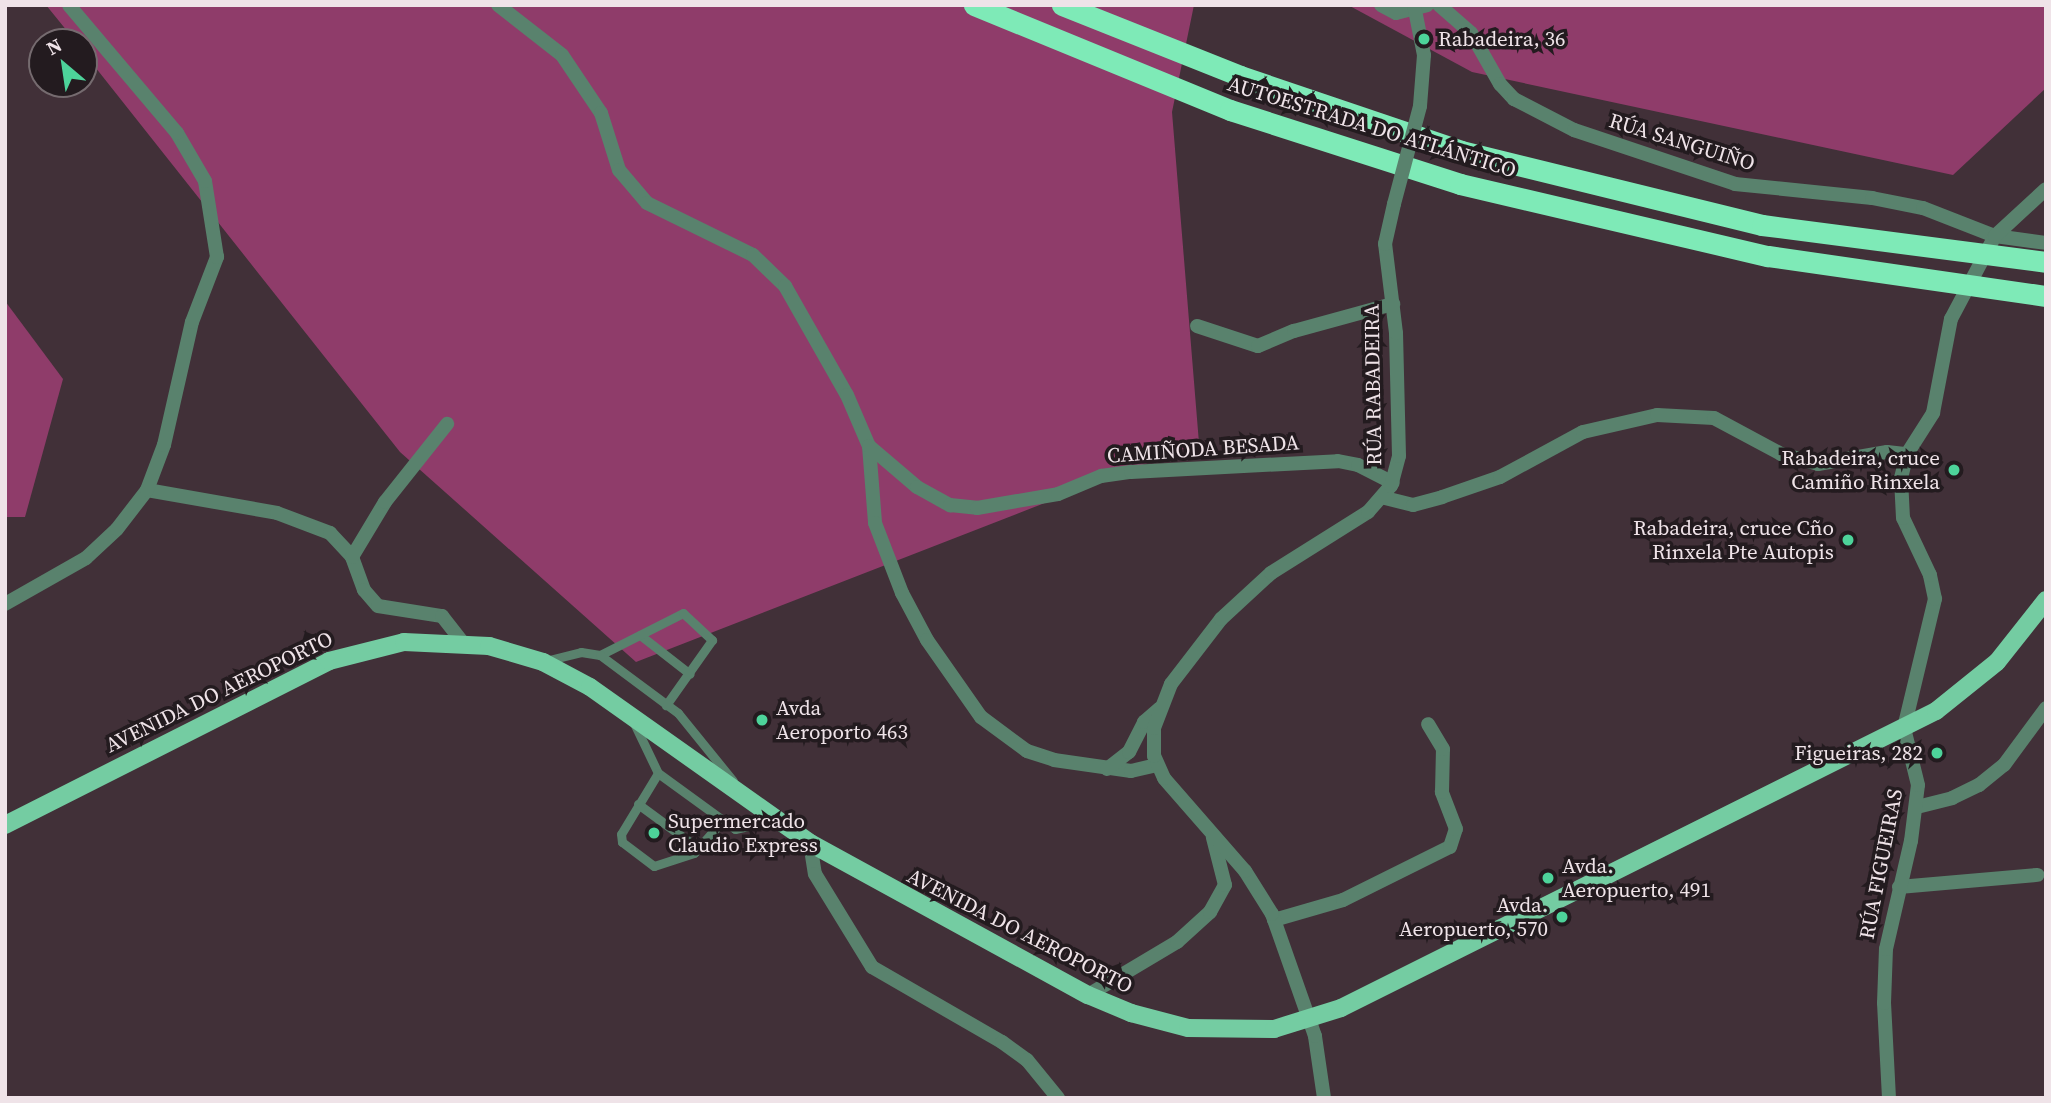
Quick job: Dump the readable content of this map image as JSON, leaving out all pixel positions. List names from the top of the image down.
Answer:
{
  "streets": {
    "highway": ["AUTOESTRADA DO ATLÁNTICO"],
    "main road": ["AVENIDA DO AEROPORTO"],
    "street": [
      "RÚA SANGUIÑO",
      "RÚA RABADEIRA",
      "CAMIÑODA BESADA",
      "RÚA FIGUEIRAS"
    ]
  },
  "crossings": [
    ["RÚA SANGUIÑO", "RÚA FIGUEIRAS"],
    ["RÚA RABADEIRA", "CAMIÑODA BESADA"],
    ["AVENIDA DO AEROPORTO", "RÚA FIGUEIRAS"]
  ],
  "places": [
    "Rabadeira, 36",
    "Rabadeira, cruce Camiño Rinxela",
    "Rabadeira, cruce Cño Rinxela Pte Autopis",
    "Avda Aeroporto 463",
    "Figueiras, 282",
    "Supermercado Claudio Express",
    "Avda. Aeropuerto, 491",
    "Avda. Aeropuerto, 570"
  ],
  "north": "top left"
}
